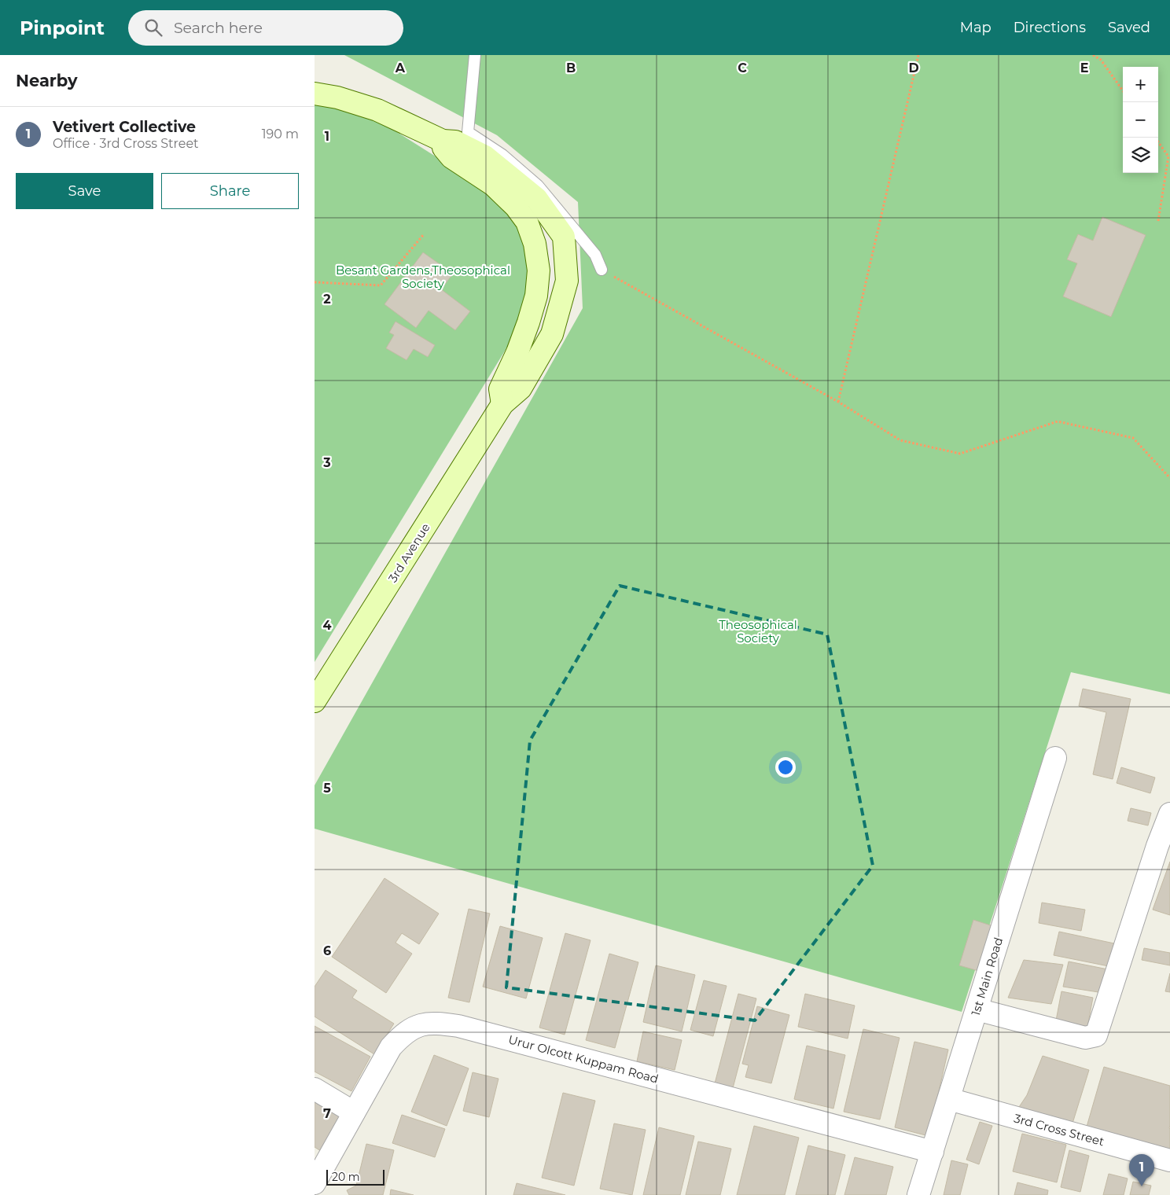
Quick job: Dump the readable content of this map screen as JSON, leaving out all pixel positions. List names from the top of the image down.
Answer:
{
  "streets": {
    "main road": ["3rd Avenue"],
    "street": ["1st Main Road", "Urur Olcott Kuppam Road", "3rd Cross Street"]
  },
  "crossings": [
    ["1st Main Road", "Urur Olcott Kuppam Road"],
    ["1st Main Road", "3rd Cross Street"]
  ],
  "parks": ["Besant Gardens,Theosophical Society", "Theosophical Society"],
  "scale_bar": "20 m",
  "page": {
    "header": "Pinpoint",
    "search": "Search here",
    "nav": ["Map", "Directions", "Saved"],
    "heading": "Nearby",
    "map_buttons": ["+", "−"],
    "list": [
      {
        "mark": "1",
        "name": "Vetivert Collective",
        "note": "Office · 3rd Cross Street",
        "value": "190 m"
      }
    ],
    "buttons": ["Save", "Share"],
    "pins": "1",
    "scale": "20 m"
  },
  "grid": {
    "columns": [
      "A",
      "B",
      "C",
      "D",
      "E"
    ],
    "rows": [
      "1",
      "2",
      "3",
      "4",
      "5",
      "6",
      "7"
    ]
  }
}
